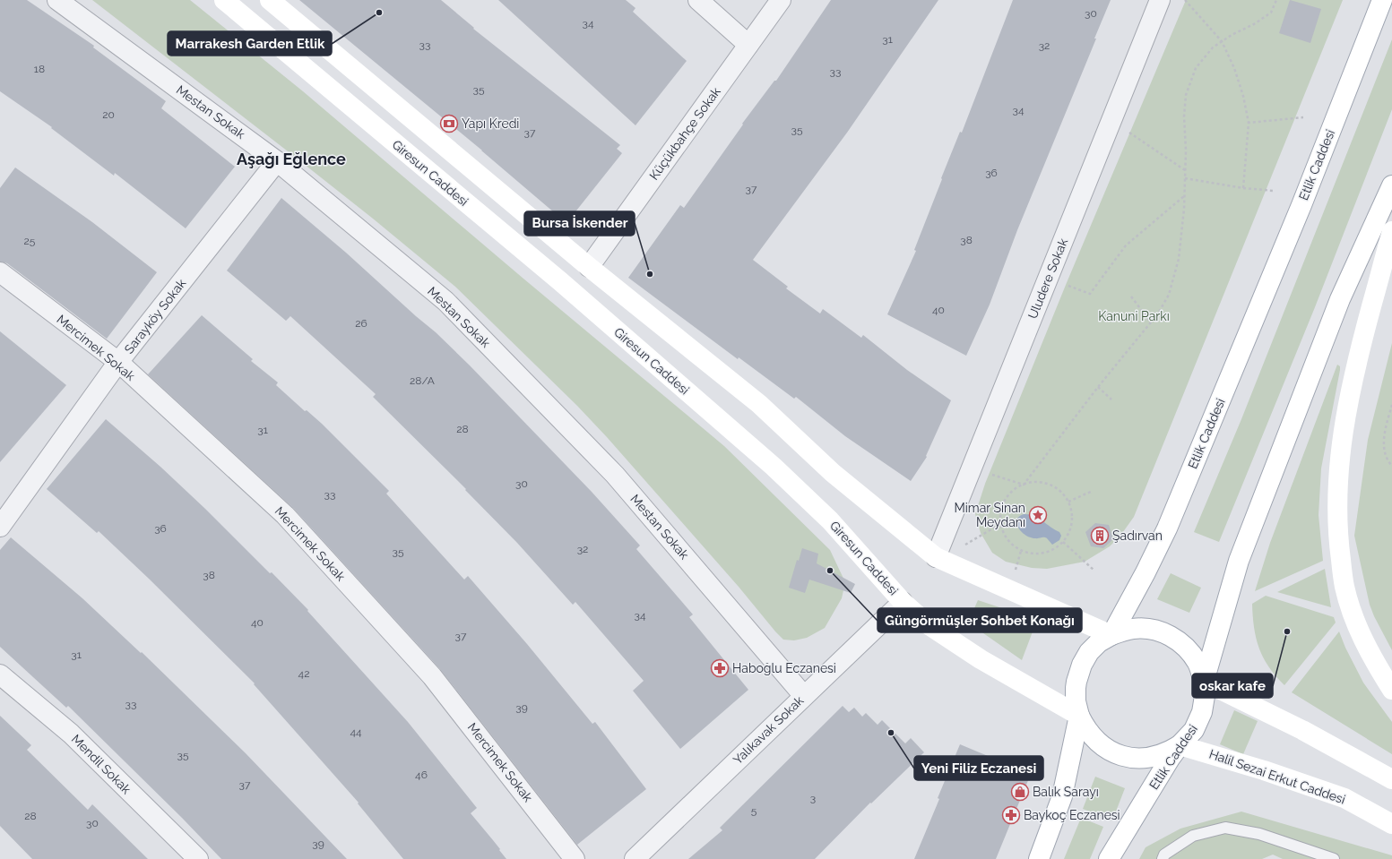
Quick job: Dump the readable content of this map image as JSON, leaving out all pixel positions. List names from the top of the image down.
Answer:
{
  "streets": {
    "main road": ["Etlik Caddesi", "Giresun Caddesi", "Halil Sezai Erkut Caddesi"],
    "street": [
      "Mestan Sokak",
      "Küçükbahçe Sokak",
      "Uludere Sokak",
      "Sarayköy Sokak",
      "Mercimek Sokak",
      "Yalıkavak Sokak",
      "Mendil Sokak"
    ]
  },
  "crossings": [
    ["Mestan Sokak", "Sarayköy Sokak"],
    ["Mestan Sokak", "Yalıkavak Sokak"],
    ["Etlik Caddesi", "Giresun Caddesi"],
    ["Etlik Caddesi", "Halil Sezai Erkut Caddesi"],
    ["Giresun Caddesi", "Yalıkavak Sokak"],
    ["Sarayköy Sokak", "Mercimek Sokak"]
  ],
  "districts": ["Aşağı Eğlence"],
  "parks": ["Kanuni Parkı"],
  "places": {
    "other": [
      "Marrakesh Garden Etlik",
      "Bursa İskender",
      "Güngörmüşler Sohbet Konağı",
      "oskar kafe",
      "Yeni Filiz Eczanesi"
    ],
    "bank": ["Yapı Kredi"],
    "place": ["Mimar Sinan Meydanı"],
    "building": ["Şadırvan"],
    "pharmacy": ["Haboğlu Eczanesi", "Baykoç Eczanesi"],
    "shop": ["Balık Sarayı"]
  },
  "house_numbers": [
    "30",
    "34",
    "31",
    "33",
    "32",
    "18",
    "33",
    "35",
    "34",
    "20",
    "35",
    "37",
    "36",
    "37",
    "38",
    "25",
    "40",
    "26",
    "28/A",
    "28",
    "31",
    "30",
    "33",
    "36",
    "32",
    "35",
    "38",
    "34",
    "40",
    "37",
    "31",
    "42",
    "33",
    "39",
    "44",
    "35",
    "46",
    "37",
    "3",
    "5",
    "28",
    "30",
    "39"
  ]
}
